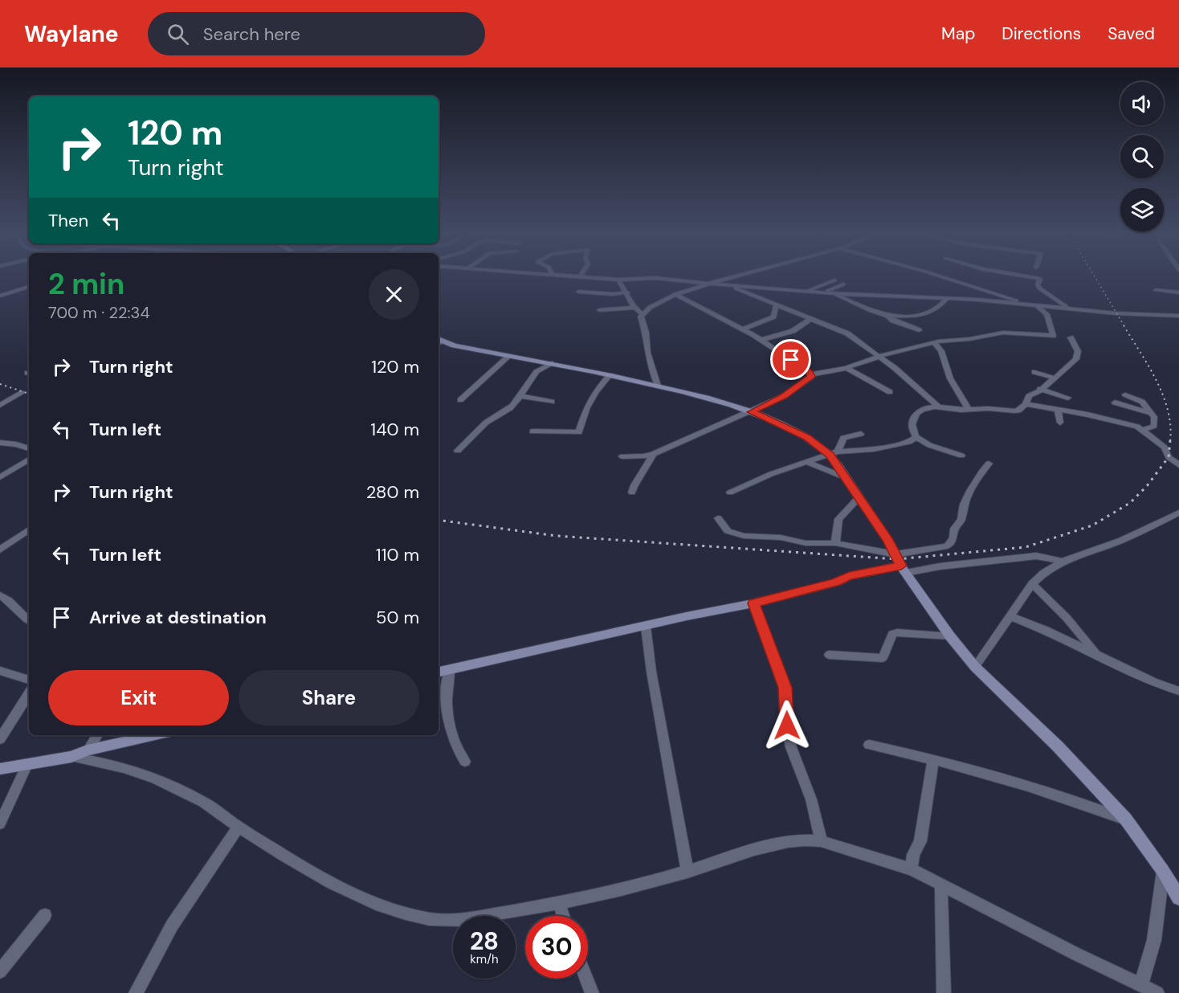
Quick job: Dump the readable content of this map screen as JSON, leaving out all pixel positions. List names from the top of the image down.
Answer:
{
  "page": {
    "header": "Waylane",
    "search": "Search here",
    "nav": ["Map", "Directions", "Saved"],
    "turn": ["120 m", "Turn right"],
    "then": "Then",
    "heading": ["2 min", "700 m · 22:34"],
    "list": [
      {
        "name": "Turn right",
        "value": "120 m"
      },
      {
        "name": "Turn left",
        "value": "140 m"
      },
      {
        "name": "Turn right",
        "value": "280 m"
      },
      {
        "name": "Turn left",
        "value": "110 m"
      },
      {
        "name": "Arrive at destination",
        "value": "50 m"
      }
    ],
    "buttons": ["Exit", "Share"],
    "speed": "28 km/h",
    "limit": "30"
  }
}
